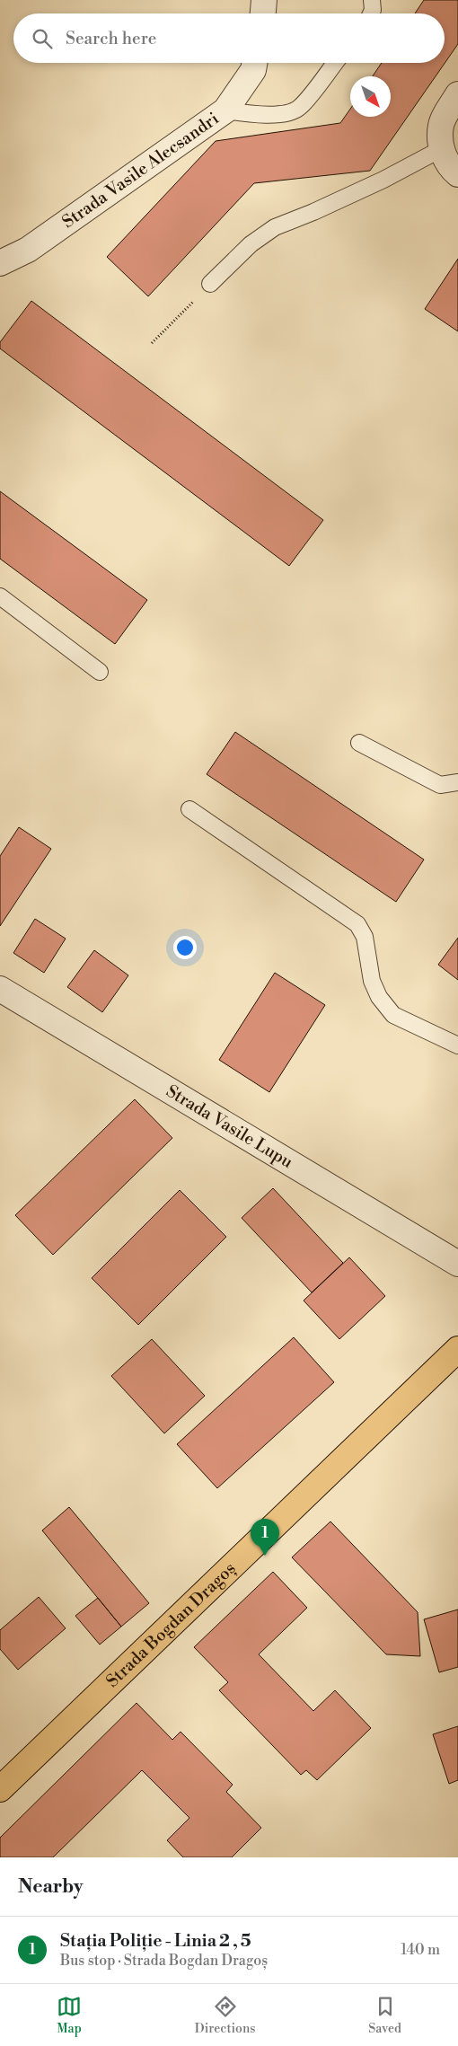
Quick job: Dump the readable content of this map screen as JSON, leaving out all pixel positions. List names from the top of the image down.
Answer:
{
  "streets": {
    "main road": ["Strada Bogdan Dragoș"],
    "street": ["Strada Vasile Alecsandri", "Strada Vasile Lupu"]
  },
  "north": "bottom right",
  "page": {
    "search": "Search here",
    "pins": "1",
    "heading": "Nearby",
    "list": [
      {
        "mark": "1",
        "name": "Stația Poliție - Linia 2 , 5",
        "note": "Bus stop · Strada Bogdan Dragoș",
        "value": "140 m"
      }
    ],
    "nav": ["Map", "Directions", "Saved"]
  }
}
